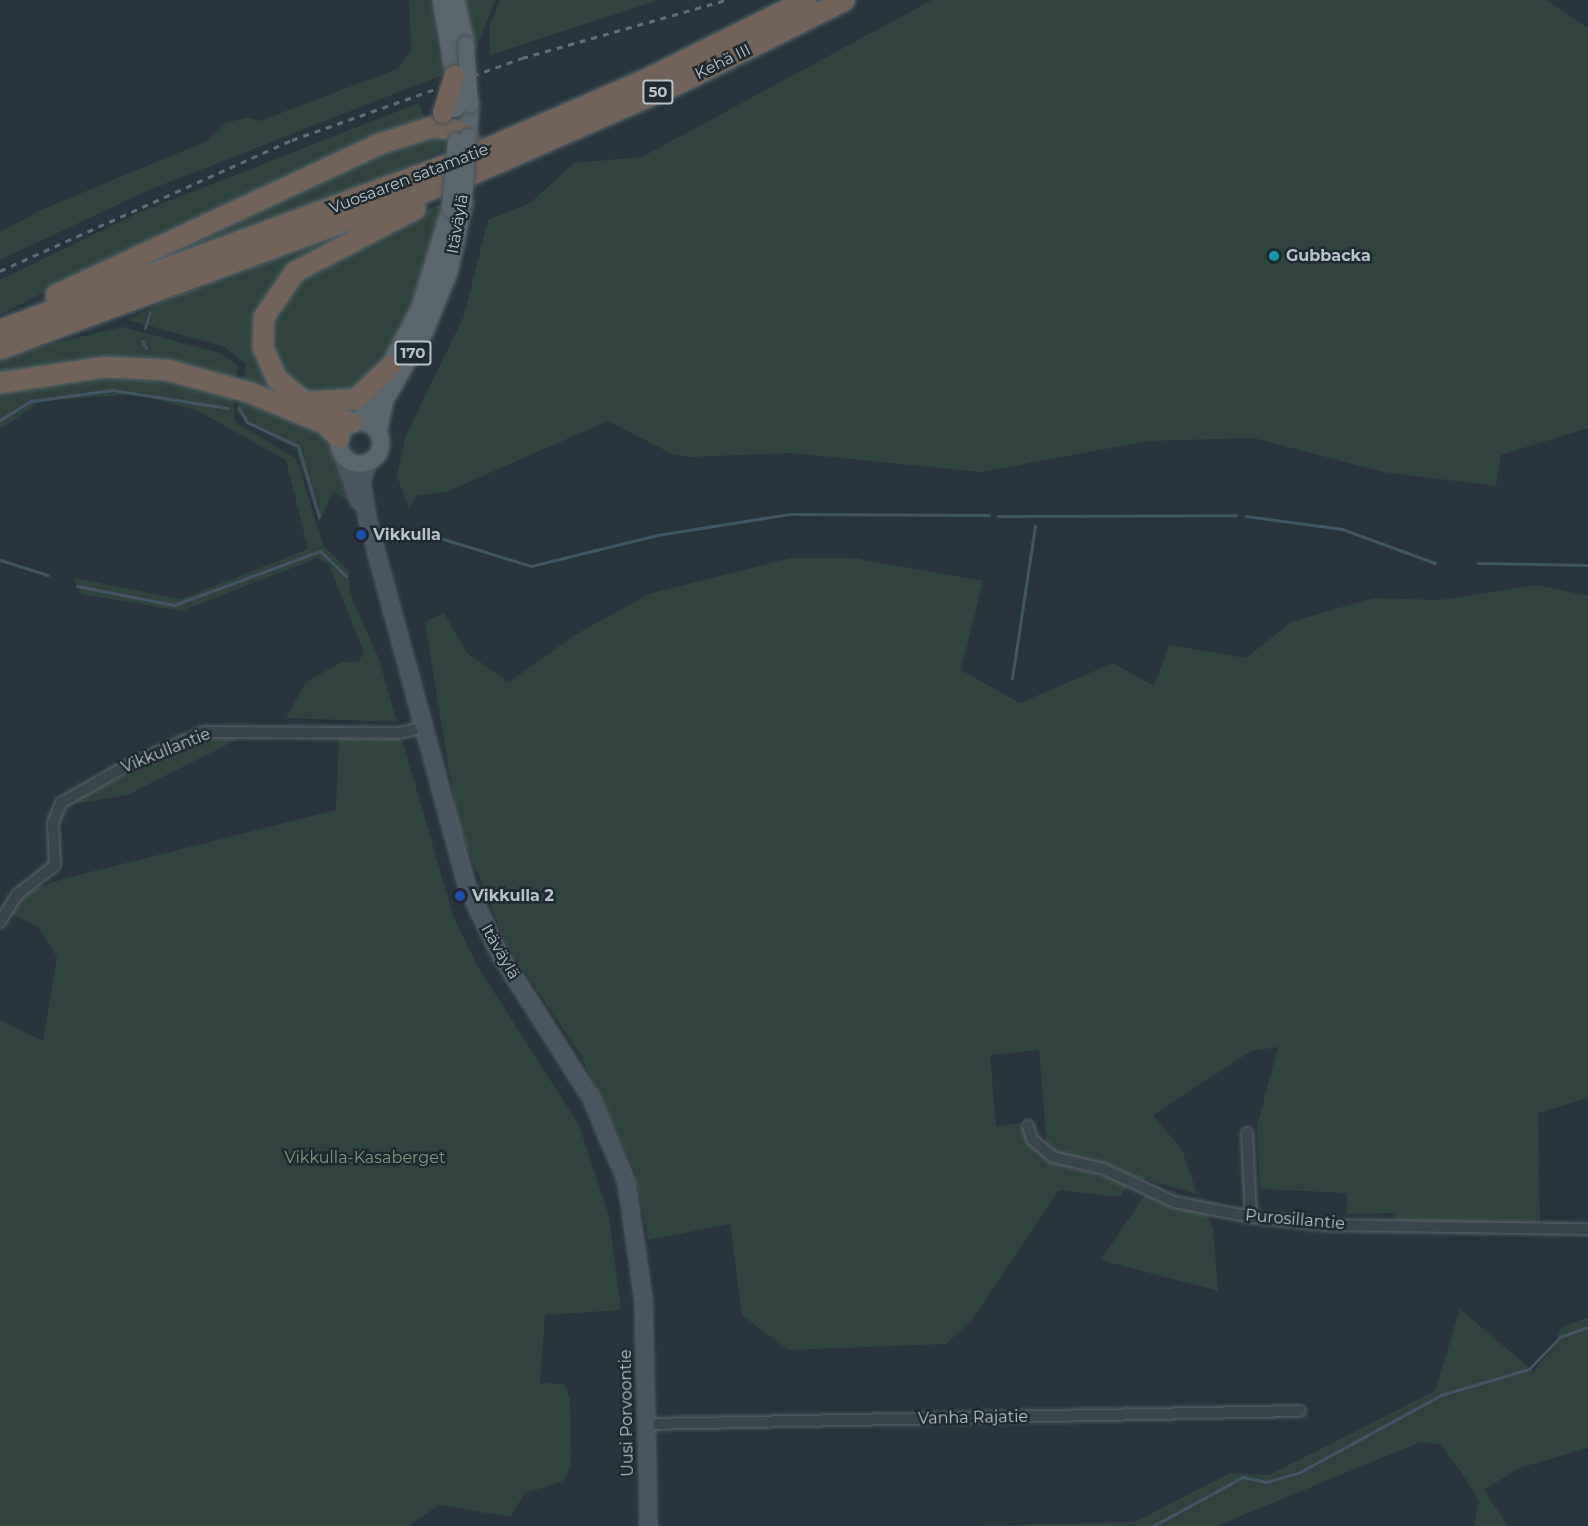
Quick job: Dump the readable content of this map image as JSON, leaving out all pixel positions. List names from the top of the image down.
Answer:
{
  "streets": {
    "highway": ["Kehä III", "50", "Vuosaaren satamatie"],
    "main road": ["Itäväylä", "170", "Uusi Porvoontie"],
    "street": ["Vikkullantie", "Purosillantie", "Vanha Rajatie"]
  },
  "crossings": [
    ["Kehä III", "Vuosaaren satamatie"],
    ["Itäväylä", "Vikkullantie"],
    ["Itäväylä", "Uusi Porvoontie"],
    ["Uusi Porvoontie", "Vanha Rajatie"]
  ],
  "parks": ["Vikkulla-Kasaberget"],
  "places": ["Gubbacka", "Vikkulla", "Vikkulla 2"]
}
